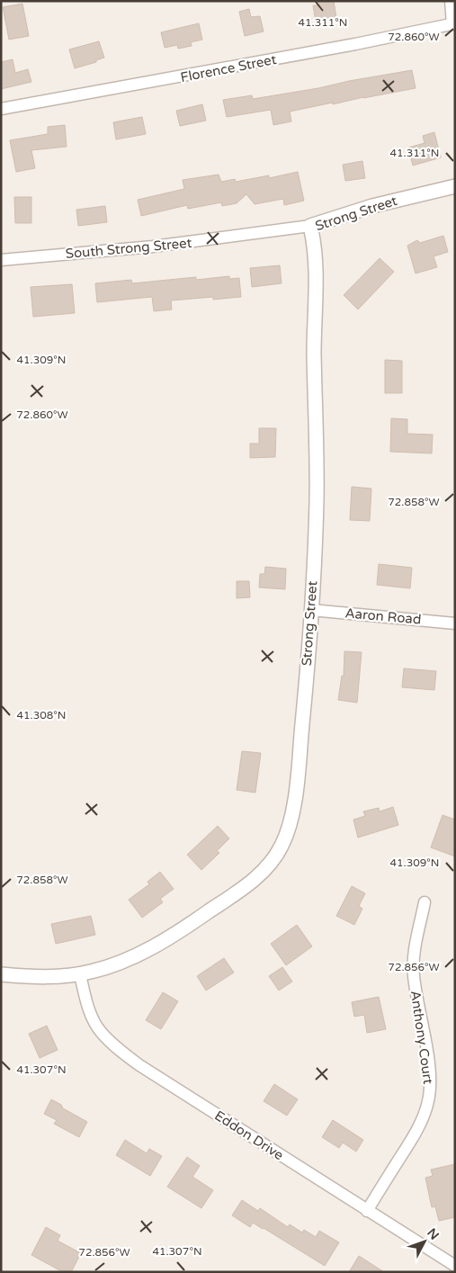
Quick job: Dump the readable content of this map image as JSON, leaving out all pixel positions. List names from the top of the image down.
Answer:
{
  "streets": {
    "street": [
      "Florence Street",
      "Strong Street",
      "South Strong Street",
      "Aaron Road",
      "Anthony Court",
      "Eddon Drive"
    ]
  },
  "crossings": [
    ["Strong Street", "South Strong Street"],
    ["Strong Street", "Aaron Road"],
    ["Strong Street", "Eddon Drive"],
    ["Anthony Court", "Eddon Drive"]
  ],
  "north": "top right",
  "coordinates": [
    "41.311°N",
    "72.860°W",
    "41.309°N",
    "72.858°W",
    "41.308°N",
    "72.856°W",
    "41.307°N"
  ]
}
